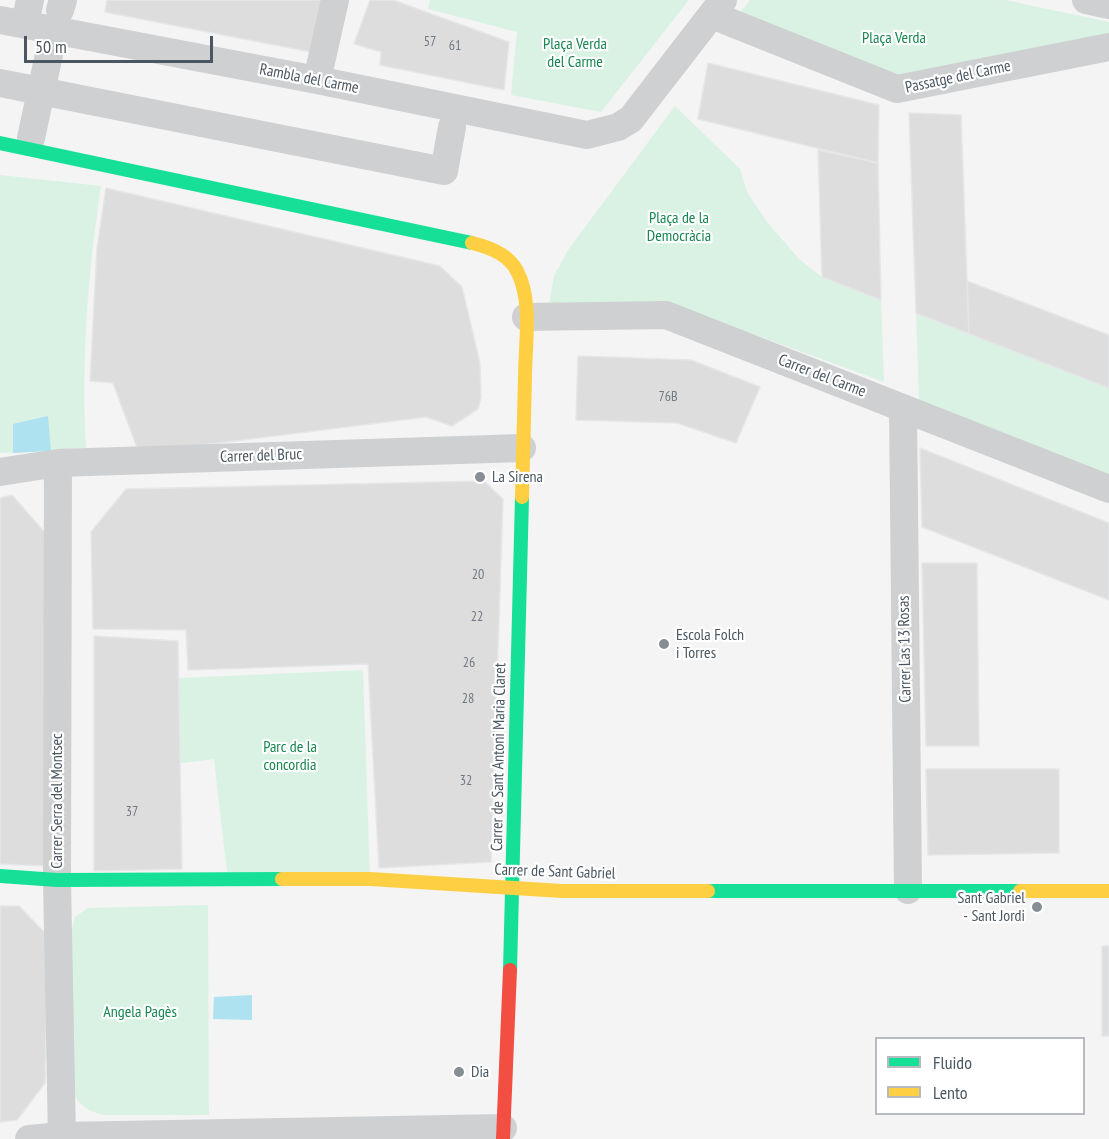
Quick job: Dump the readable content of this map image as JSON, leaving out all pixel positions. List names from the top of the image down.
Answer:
{
  "streets": {
    "street": [
      "Passatge del Carme",
      "Rambla del Carme",
      "Carrer del Carme",
      "Carrer del Bruc",
      "Carrer Las 13 Rosas",
      "Carrer de Sant Antoni Maria Claret",
      "Carrer Serra del Montsec",
      "Carrer de Sant Gabriel"
    ]
  },
  "crossings": [
    ["Passatge del Carme", "Rambla del Carme"],
    ["Carrer del Carme", "Carrer Las 13 Rosas"],
    ["Carrer del Carme", "Carrer de Sant Antoni Maria Claret"],
    ["Carrer del Bruc", "Carrer de Sant Antoni Maria Claret"],
    ["Carrer del Bruc", "Carrer Serra del Montsec"],
    ["Carrer Las 13 Rosas", "Carrer de Sant Gabriel"],
    ["Carrer de Sant Antoni Maria Claret", "Carrer de Sant Gabriel"],
    ["Carrer Serra del Montsec", "Carrer de Sant Gabriel"]
  ],
  "parks": [
    "Plaça Verda",
    "Plaça Verda del Carme",
    "Plaça de la Democràcia",
    "Parc de la concordia",
    "Angela Pagès"
  ],
  "places": [
    "La Sirena",
    "Escola Folch i Torres",
    "Sant Gabriel - Sant Jordi",
    "Dia"
  ],
  "house_numbers": [
    "57",
    "61",
    "76B",
    "20",
    "22",
    "26",
    "28",
    "32",
    "37"
  ],
  "legend": ["Fluido", "Lento"],
  "scale_bar": "50 m"
}
